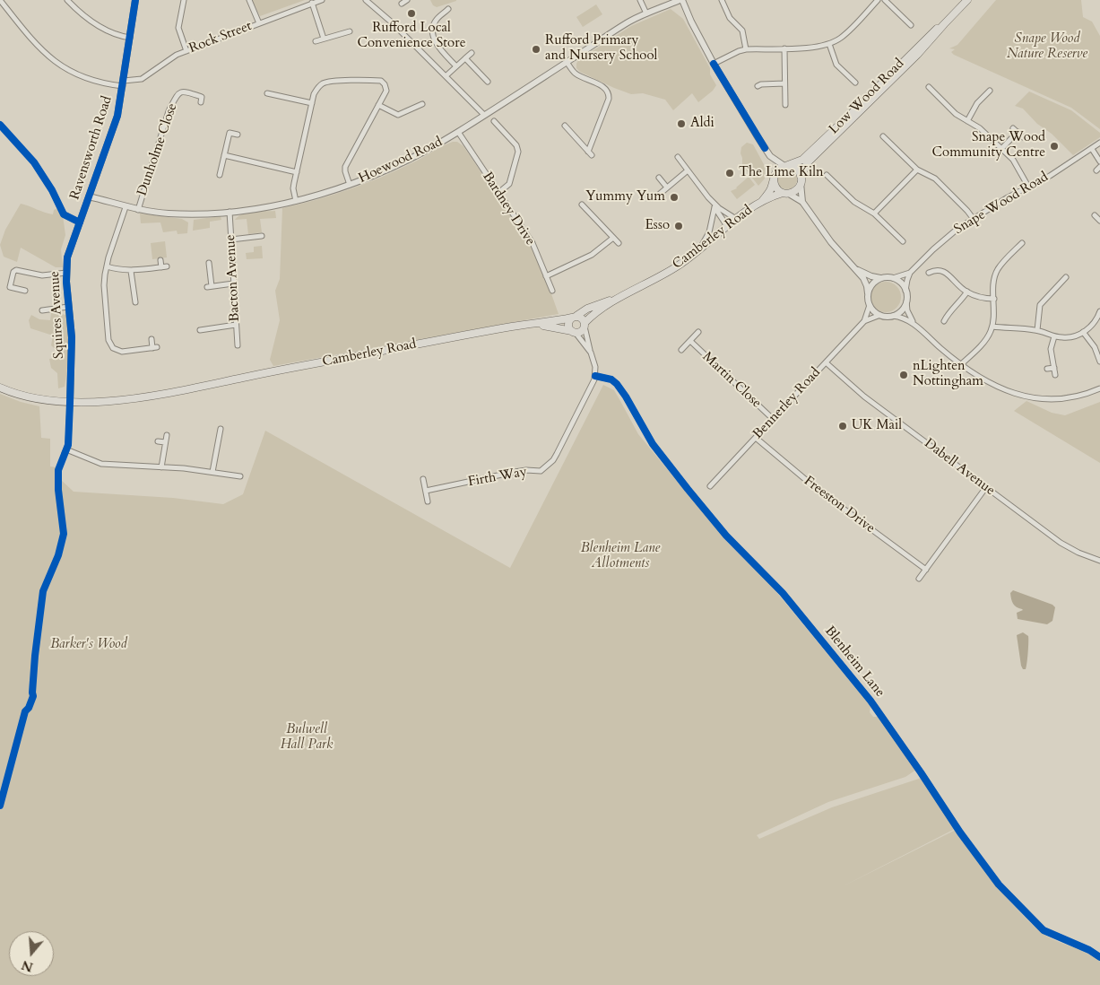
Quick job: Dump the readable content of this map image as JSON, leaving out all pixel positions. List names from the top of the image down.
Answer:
{
  "streets": {
    "main road": ["Low Wood Road", "Camberley Road"],
    "street": [
      "Rock Street",
      "Ravensworth Road",
      "Dunholme Close",
      "Hoewood Road",
      "Snape Wood Road",
      "Bardney Drive",
      "Bacton Avenue",
      "Squires Avenue",
      "Martin Close",
      "Bennerley Road",
      "Dabell Avenue",
      "Firth Way",
      "Freeston Drive",
      "Blenheim Lane"
    ]
  },
  "crossings": [
    ["Rock Street", "Ravensworth Road"],
    ["Low Wood Road", "Camberley Road"],
    ["Ravensworth Road", "Hoewood Road"],
    ["Ravensworth Road", "Squires Avenue"],
    ["Dunholme Close", "Hoewood Road"],
    ["Hoewood Road", "Bardney Drive"],
    ["Hoewood Road", "Bacton Avenue"],
    ["Snape Wood Road", "Bennerley Road"],
    ["Camberley Road", "Squires Avenue"],
    ["Martin Close", "Bennerley Road"],
    ["Bennerley Road", "Dabell Avenue"],
    ["Bennerley Road", "Freeston Drive"],
    ["Firth Way", "Blenheim Lane"]
  ],
  "parks": [
    "Snape Wood Nature Reserve",
    "Blenheim Lane Allotments",
    "Barker's Wood",
    "Bulwell Hall Park"
  ],
  "places": [
    "Rufford Local Convenience Store",
    "Rufford Primary and Nursery School",
    "Aldi",
    "Snape Wood Community Centre",
    "The Lime Kiln",
    "Yummy Yum",
    "Esso",
    "nLighten Nottingham",
    "UK Mail"
  ],
  "north": "bottom"
}
